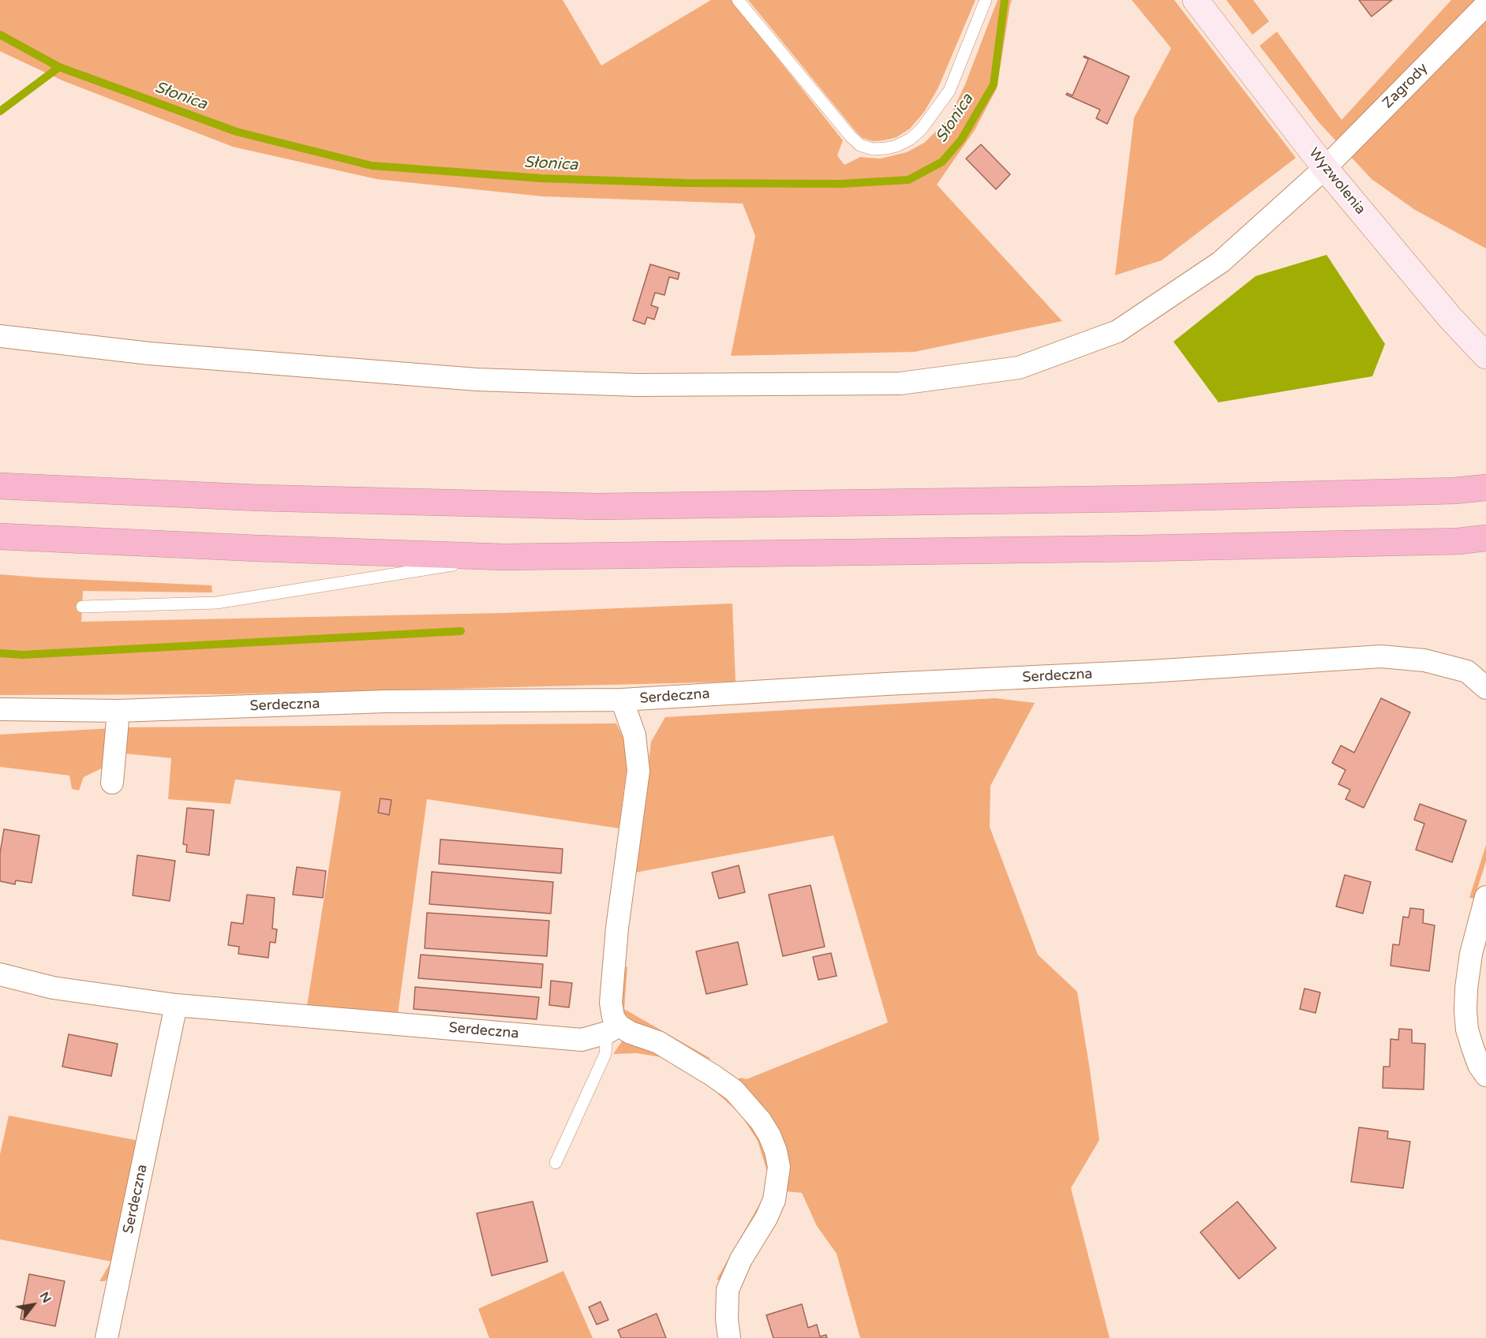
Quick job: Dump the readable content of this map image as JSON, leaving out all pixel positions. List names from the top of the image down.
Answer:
{
  "streets": {
    "street": ["Zagrody", "Wyzwolenia", "Serdeczna"]
  },
  "crossings": [
    ["Zagrody", "Wyzwolenia"]
  ],
  "water": ["Słonica"],
  "north": "top right"
}
